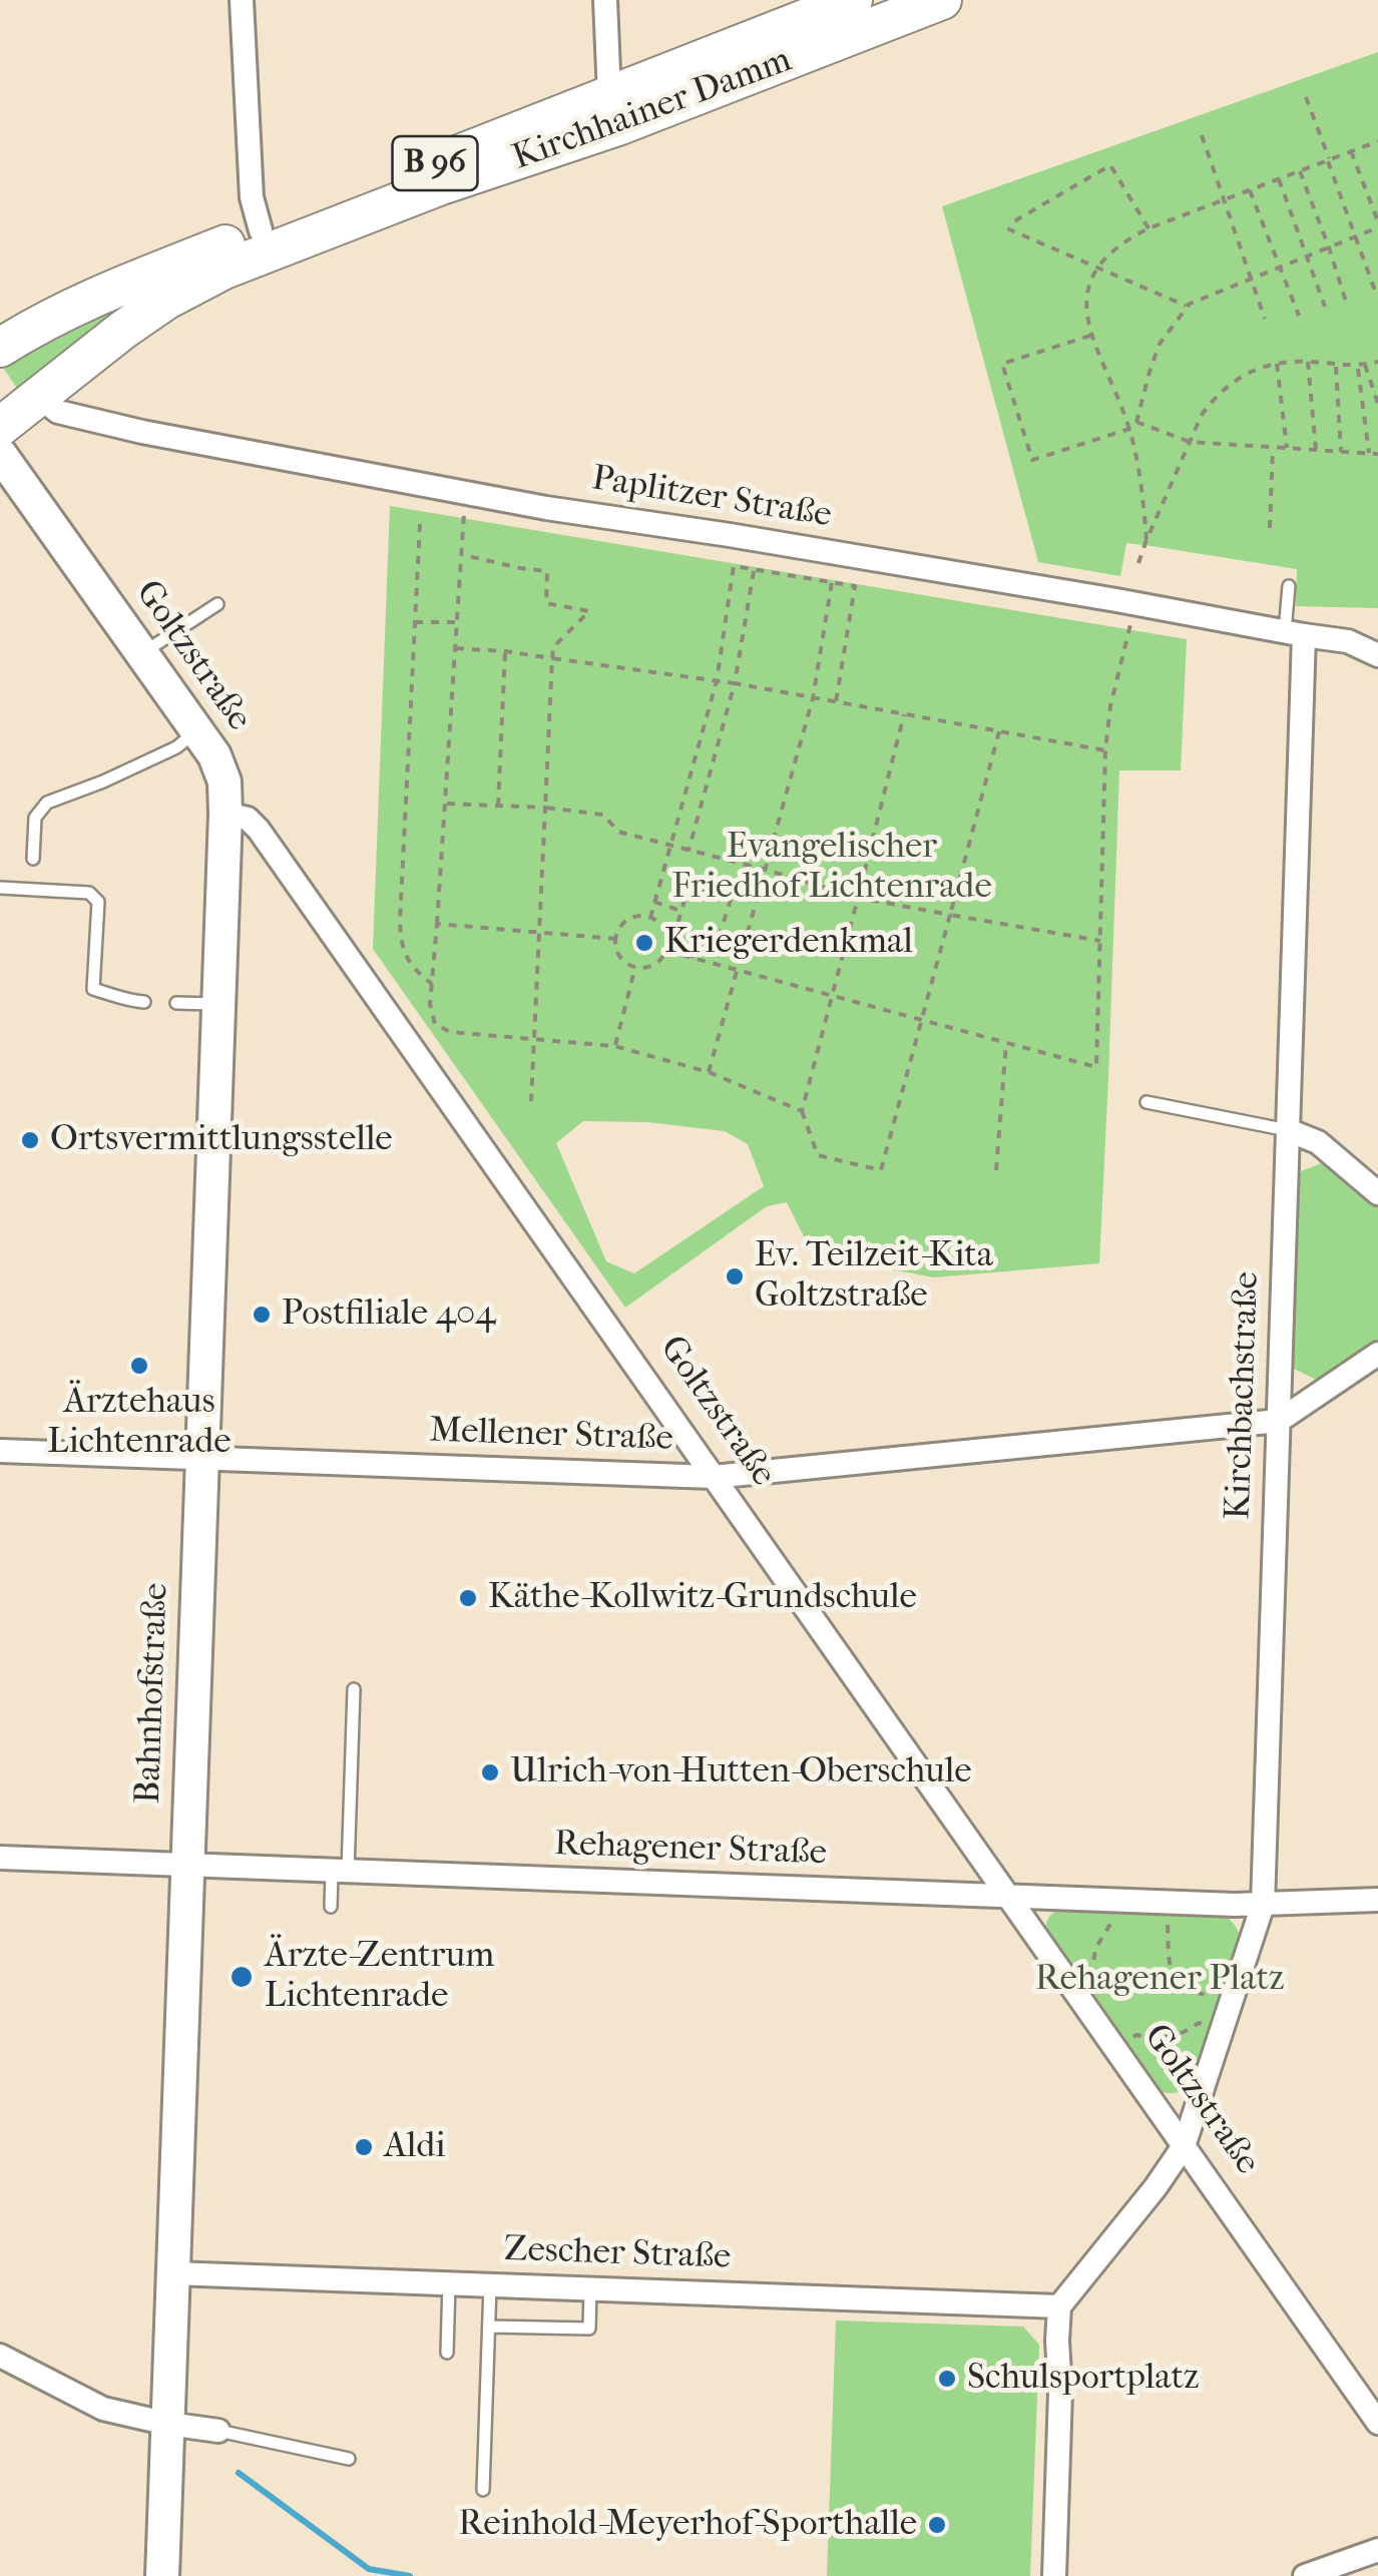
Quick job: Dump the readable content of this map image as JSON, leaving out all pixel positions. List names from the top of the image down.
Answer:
{
  "streets": {
    "main road": ["Kirchhainer Damm", "B 96"],
    "street": [
      "Paplitzer Straße",
      "Goltzstraße",
      "Kirchbachstraße",
      "Mellener Straße",
      "Bahnhofstraße",
      "Rehagener Straße",
      "Zescher Straße"
    ]
  },
  "crossings": [
    ["Kirchhainer Damm", "Paplitzer Straße"],
    ["Paplitzer Straße", "Kirchbachstraße"],
    ["Goltzstraße", "Kirchbachstraße"],
    ["Goltzstraße", "Mellener Straße"],
    ["Goltzstraße", "Bahnhofstraße"],
    ["Goltzstraße", "Rehagener Straße"],
    ["Kirchbachstraße", "Mellener Straße"],
    ["Kirchbachstraße", "Rehagener Straße"],
    ["Kirchbachstraße", "Zescher Straße"],
    ["Mellener Straße", "Bahnhofstraße"],
    ["Bahnhofstraße", "Rehagener Straße"],
    ["Bahnhofstraße", "Zescher Straße"]
  ],
  "parks": ["Evangelischer Friedhof Lichtenrade", "Rehagener Platz"],
  "places": [
    "Kriegerdenkmal",
    "Ortsvermittlungsstelle",
    "Ev. Teilzeit-Kita Goltzstraße",
    "Postfiliale 404",
    "Ärztehaus Lichtenrade",
    "Käthe-Kollwitz-Grundschule",
    "Ulrich-von-Hutten-Oberschule",
    "Ärzte-Zentrum Lichtenrade",
    "Aldi",
    "Schulsportplatz",
    "Reinhold-Meyerhof-Sporthalle"
  ]
}
